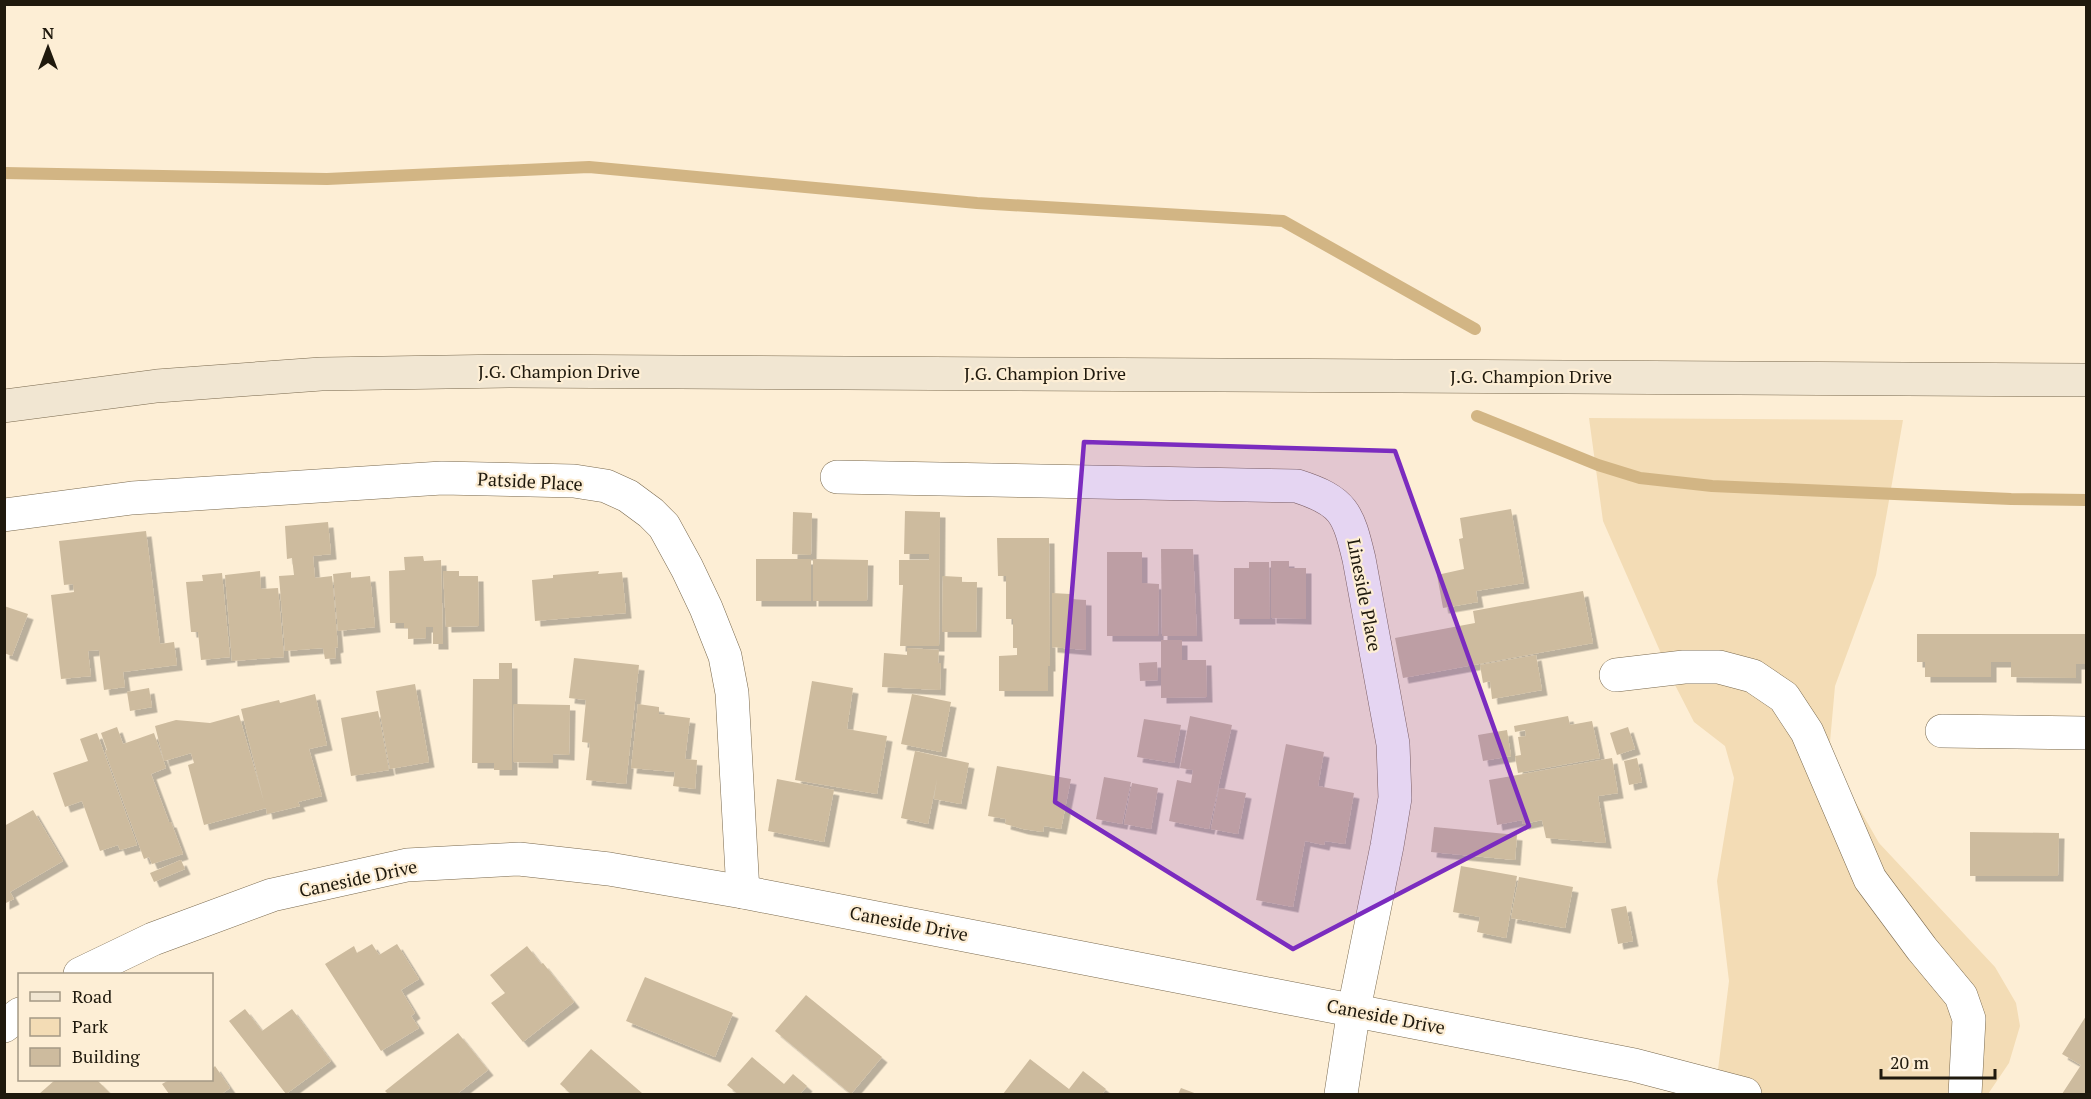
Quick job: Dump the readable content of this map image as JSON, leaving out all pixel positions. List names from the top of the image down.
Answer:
{
  "streets": {
    "main road": ["J.G. Champion Drive"],
    "street": ["Patside Place", "Lineside Place", "Caneside Drive"]
  },
  "crossings": [
    ["Patside Place", "Caneside Drive"],
    ["Lineside Place", "Caneside Drive"]
  ],
  "legend": ["Road", "Park", "Building"],
  "scale_bar": "20 m",
  "north": "top"
}
